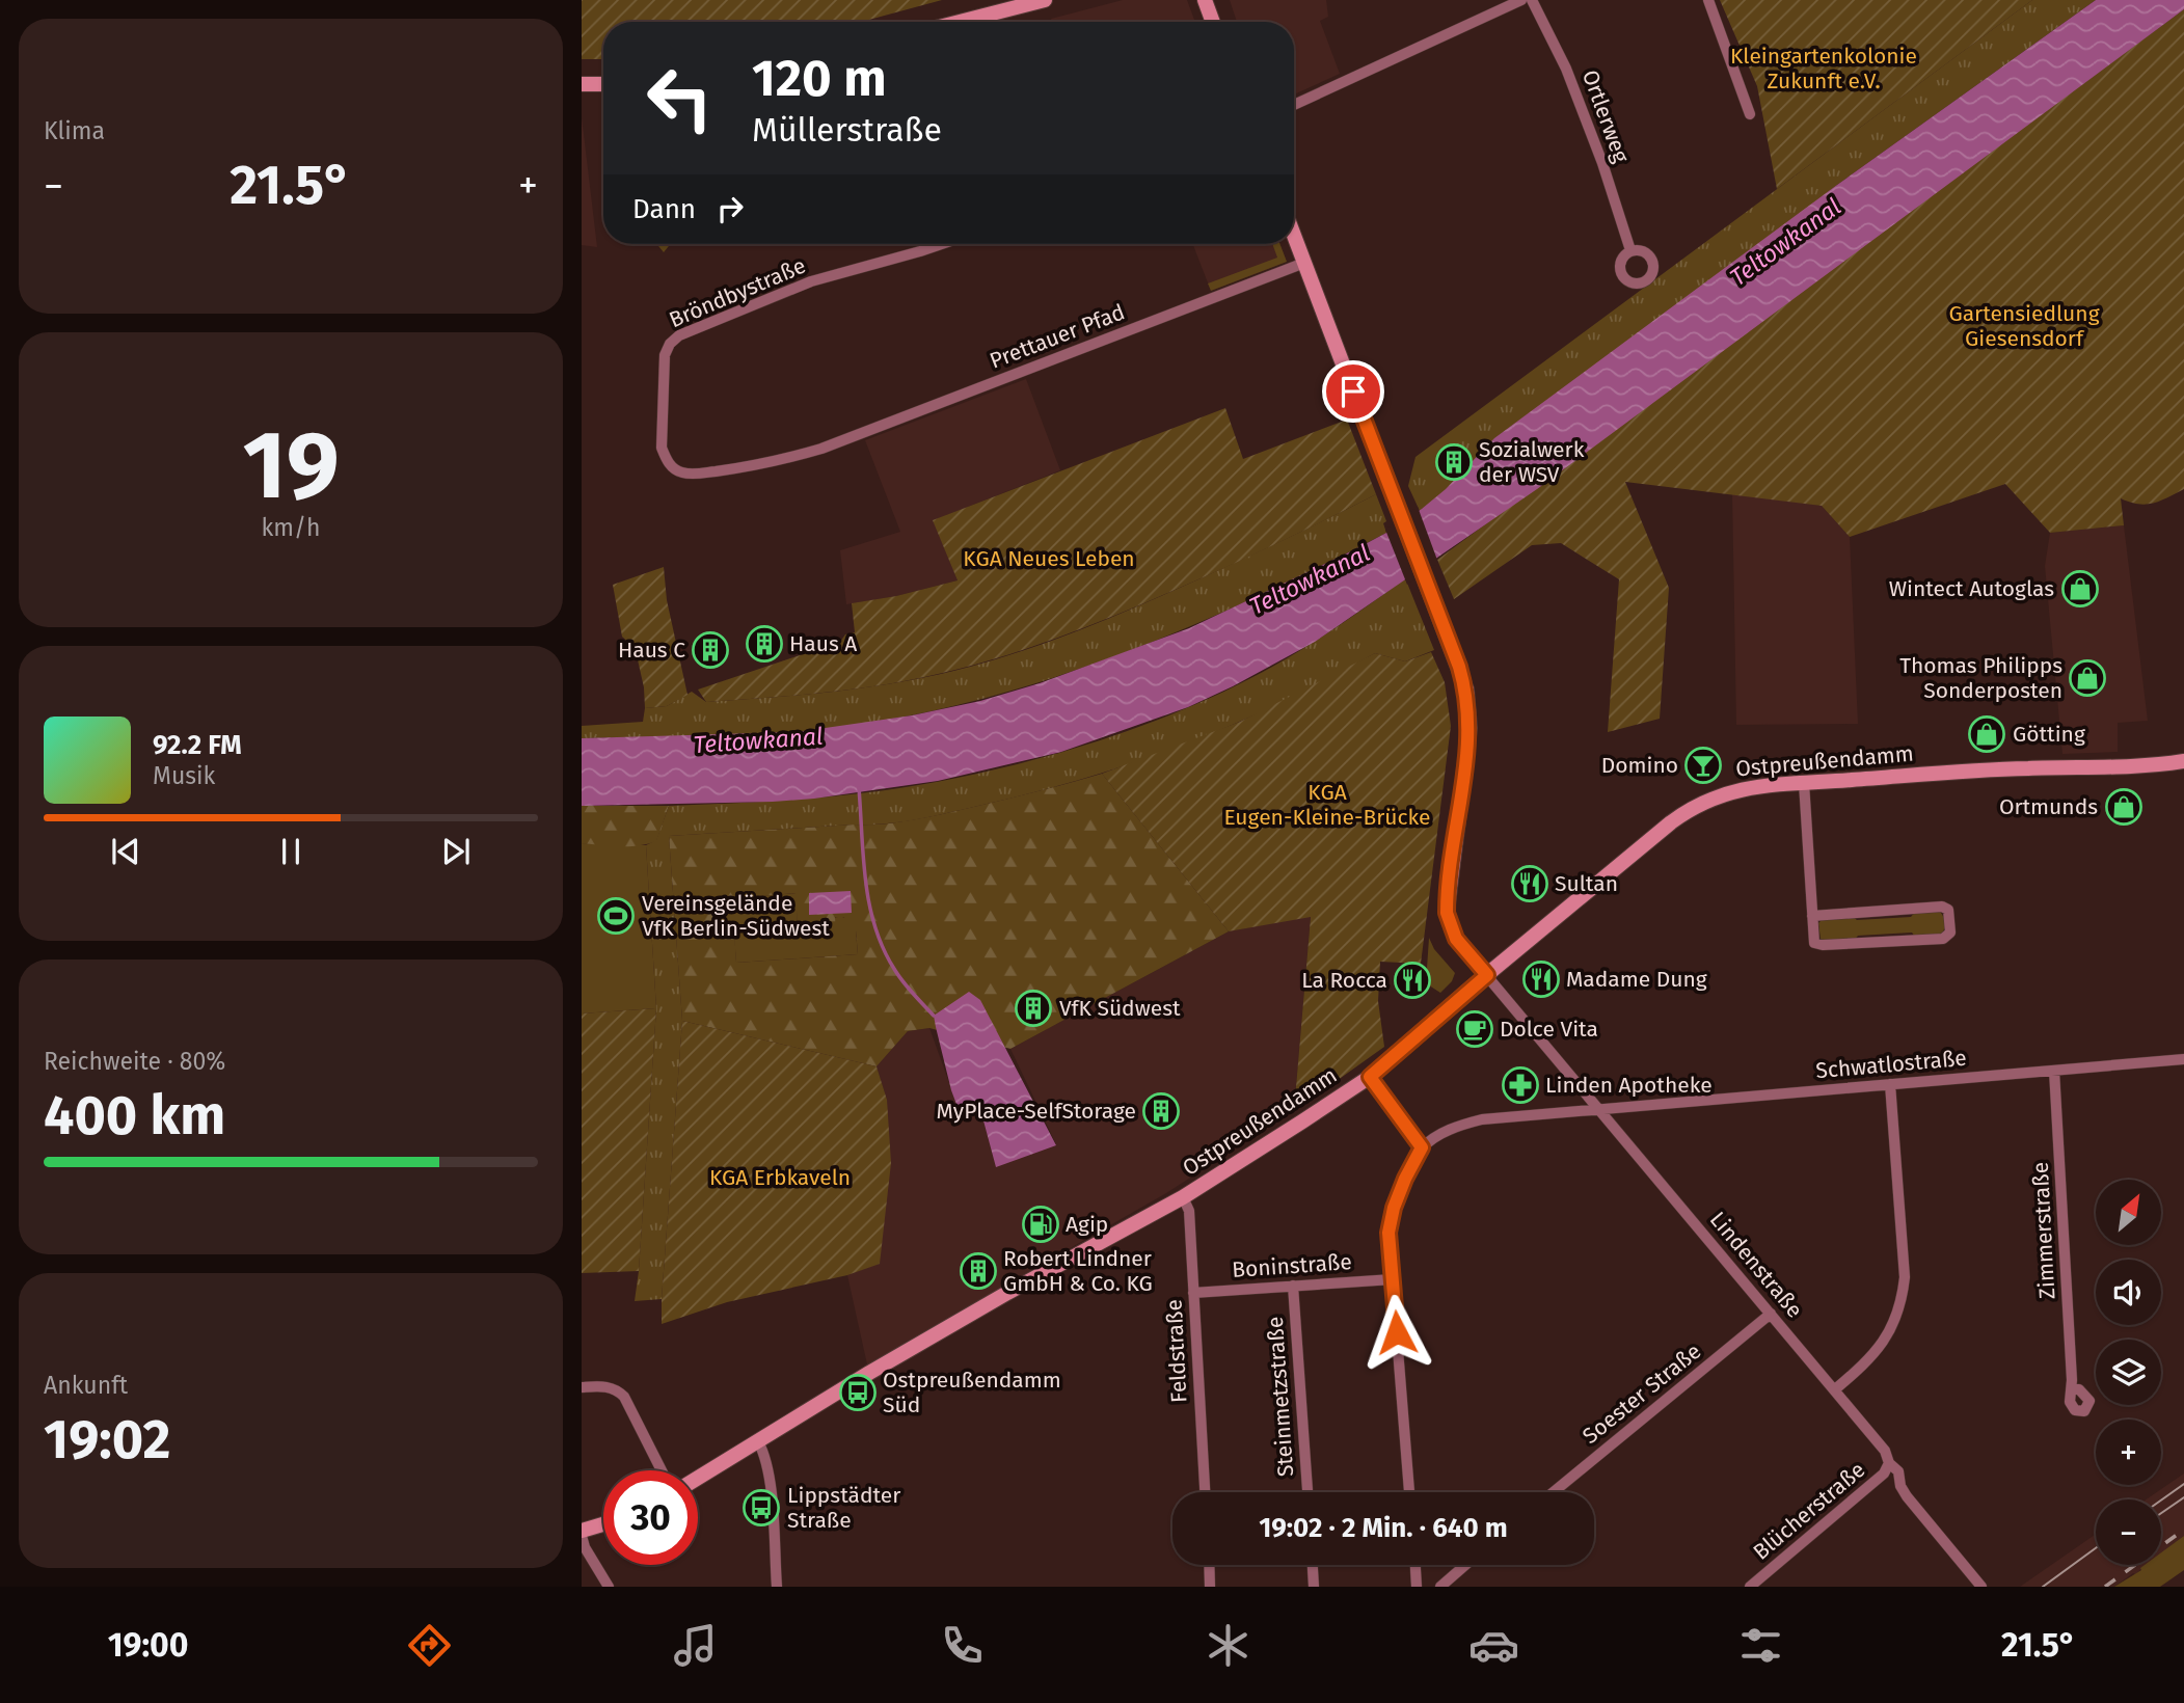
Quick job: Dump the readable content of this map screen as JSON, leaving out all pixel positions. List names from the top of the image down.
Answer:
{
  "streets": {
    "main road": ["Ostpreußendamm"],
    "street": [
      "Ortlerweg",
      "Bröndbystraße",
      "Prettauer Pfad",
      "Schwatlostraße",
      "Zimmerstraße",
      "Lindenstraße",
      "Boninstraße",
      "Feldstraße",
      "Soester Straße",
      "Steinmetzstraße",
      "Blücherstraße"
    ]
  },
  "crossings": [
    ["Bröndbystraße", "Prettauer Pfad"],
    ["Ostpreußendamm", "Lindenstraße"],
    ["Ostpreußendamm", "Feldstraße"],
    ["Schwatlostraße", "Zimmerstraße"],
    ["Schwatlostraße", "Lindenstraße"],
    ["Lindenstraße", "Soester Straße"],
    ["Lindenstraße", "Blücherstraße"],
    ["Boninstraße", "Feldstraße"],
    ["Boninstraße", "Steinmetzstraße"]
  ],
  "water": ["Teltowkanal"],
  "parks": [
    "Kleingartenkolonie Zukunft e.V.",
    "Gartensiedlung Giesensdorf",
    "KGA Neues Leben",
    "KGA Eugen-Kleine-Brücke",
    "KGA Erbkaveln"
  ],
  "places": {
    "building": [
      "Sozialwerk der WSV",
      "Haus A",
      "Haus C",
      "VfK Südwest",
      "MyPlace-SelfStorage",
      "Robert Lindner GmbH & Co. KG"
    ],
    "shop": [
      "Wintect Autoglas",
      "Thomas Philipps Sonderposten",
      "Götting",
      "Ortmunds"
    ],
    "bar": ["Domino"],
    "restaurant": ["Sultan", "Madame Dung", "La Rocca"],
    "sports": ["Vereinsgelände VfK Berlin-Südwest"],
    "cafe": ["Dolce Vita"],
    "pharmacy": ["Linden Apotheke"],
    "fuel station": ["Agip"],
    "bus stop": ["Ostpreußendamm Süd", "Lippstädter Straße"]
  },
  "north": "top right",
  "page": {
    "tile": [
      "Klima",
      ["19", "km/h"],
      ["Reichweite · 80%", "400 km"],
      ["Ankunft", "19:02"]
    ],
    "turn": ["120 m", "Müllerstraße"],
    "heat": ["−", "21.5°", "+"],
    "then": "Dann",
    "song": ["92.2 FM", "Musik"],
    "map_buttons": ["+", "−"],
    "limit": "30",
    "trip": "19:02 · 2 Min. · 640 m",
    "tabs": ["19:00", "21.5°"]
  }
}
